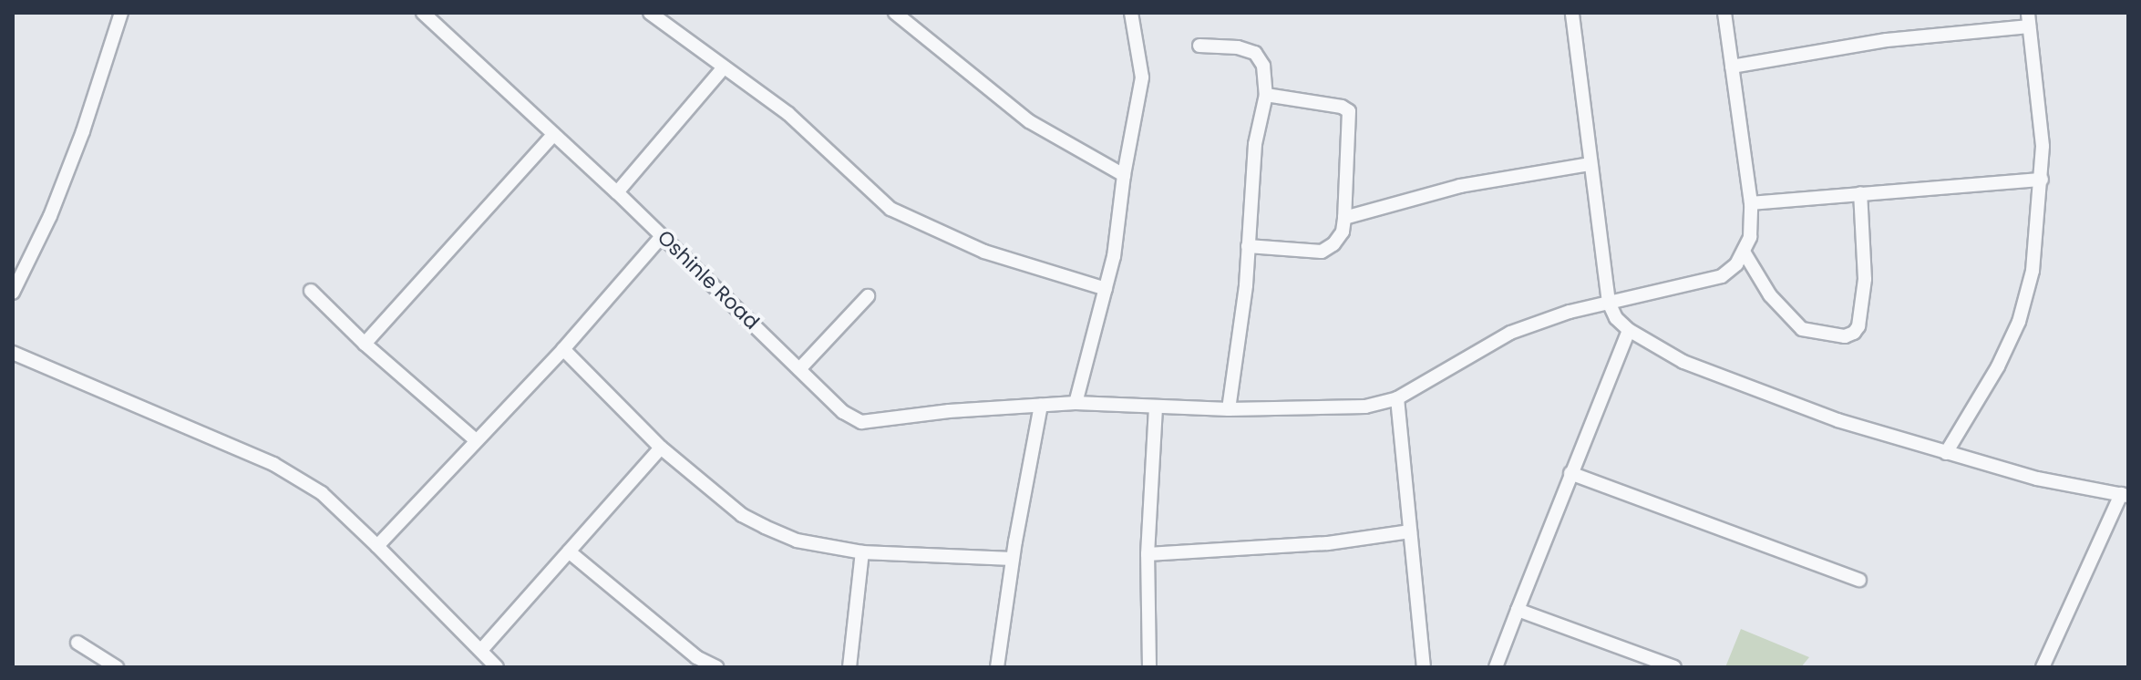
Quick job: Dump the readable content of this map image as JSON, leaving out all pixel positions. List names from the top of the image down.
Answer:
{
  "streets": {
    "street": ["Oshinle Road"]
  }
}
